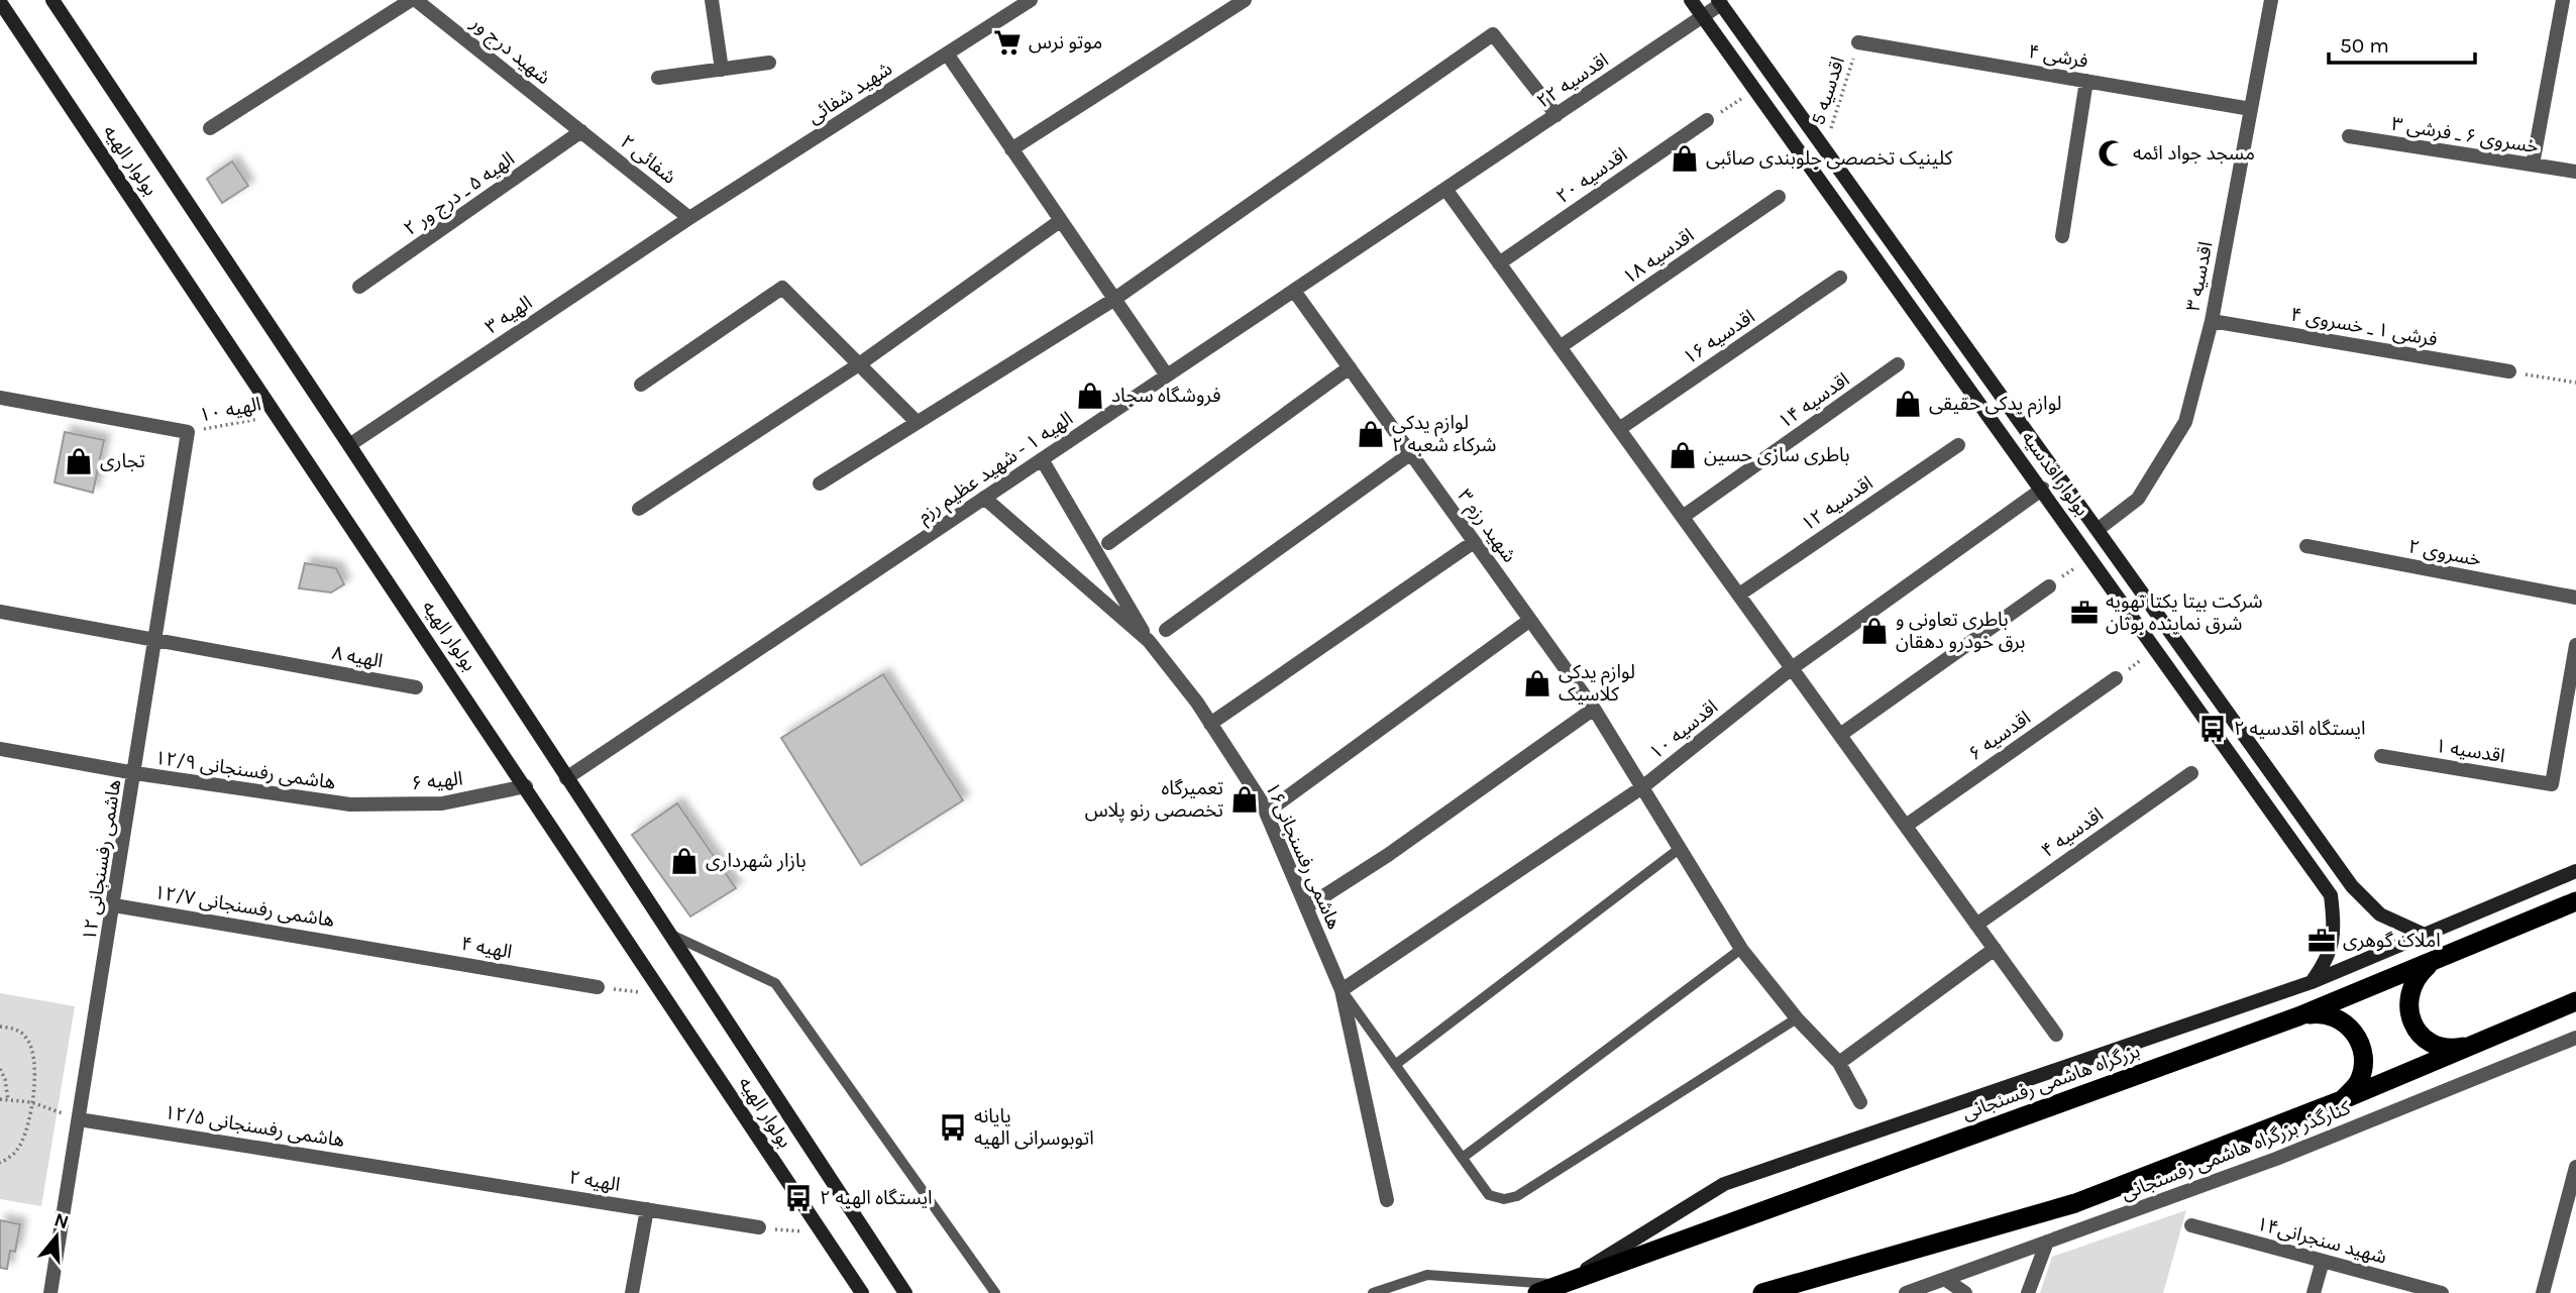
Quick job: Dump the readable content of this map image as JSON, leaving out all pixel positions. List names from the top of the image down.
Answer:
{
  "streets": {
    "highway": ["بزرگراه هاشمی رفسنجانی"],
    "main road": ["بولوار الهیه", "بولوار اقدسیه"],
    "street": [
      "شهید درج ور",
      "فرشی ۴",
      "اقدسیه ۲۲",
      "شهید شفائی",
      "خسروی ۶ ـ فرشی ۳",
      "شفائی ۲",
      "اقدسیه ۲۰",
      "الهیه ۵ ـ درج ور ۲",
      "اقدسیه ۱۸",
      "اقدسیه ۳",
      "الهیه ۳",
      "فرشی ۱ ـ خسروی ۴",
      "اقدسیه ۱۶",
      "اقدسیه ۱۴",
      "الهیه ۱ - شهید عظیم رزم",
      "اقدسیه ۱۲",
      "شهید رزم ۳",
      "خسروی ۲",
      "الهیه ۸",
      "اقدسیه ۱۰",
      "اقدسیه ۶",
      "اقدسیه ۱",
      "هاشمی رفسنجانی ۱۲/۹",
      "الهیه ۶",
      "اقدسیه ۴",
      "هاشمی رفسنجانی۱۶",
      "هاشمی رفسنجانی ۱۲",
      "هاشمی رفسنجانی ۱۲/۷",
      "الهیه ۴",
      "هاشمی رفسنجانی ۱۲/۵",
      "کنارگذر بزرگراه هاشمی رفسنجانی",
      "الهیه ۲",
      "شهید سنجرانی۱۴"
    ],
    "path": ["اقدسیه 5", "الهیه ۱۰"]
  },
  "crossings": [
    ["شهید درج ور", "شفائی ۲"],
    ["شهید درج ور", "الهیه ۵ ـ درج ور ۲"],
    ["فرشی ۴", "اقدسیه 5"],
    ["فرشی ۴", "اقدسیه ۳"],
    ["اقدسیه ۲۲", "الهیه ۱ - شهید عظیم رزم"],
    ["اقدسیه ۲۲", "بولوار اقدسیه"],
    ["اقدسیه 5", "بولوار اقدسیه"],
    ["شهید شفائی", "شفائی ۲"],
    ["شهید شفائی", "الهیه ۳"],
    ["شفائی ۲", "الهیه ۵ ـ درج ور ۲"],
    ["شفائی ۲", "الهیه ۳"],
    ["بولوار الهیه", "الهیه ۳"],
    ["بولوار الهیه", "الهیه ۱۰"],
    ["بولوار الهیه", "الهیه ۱ - شهید عظیم رزم"],
    ["بولوار الهیه", "الهیه ۶"],
    ["اقدسیه ۳", "فرشی ۱ ـ خسروی ۴"],
    ["اقدسیه ۳", "بولوار اقدسیه"],
    ["الهیه ۱۰", "هاشمی رفسنجانی ۱۲"],
    ["الهیه ۱ - شهید عظیم رزم", "شهید رزم ۳"],
    ["الهیه ۱ - شهید عظیم رزم", "هاشمی رفسنجانی۱۶"],
    ["بولوار اقدسیه", "اقدسیه ۱۰"],
    ["شهید رزم ۳", "اقدسیه ۱۰"],
    ["الهیه ۸", "هاشمی رفسنجانی ۱۲"],
    ["اقدسیه ۱۰", "هاشمی رفسنجانی۱۶"],
    ["هاشمی رفسنجانی ۱۲/۹", "الهیه ۶"],
    ["هاشمی رفسنجانی ۱۲/۹", "هاشمی رفسنجانی ۱۲"],
    ["هاشمی رفسنجانی ۱۲", "هاشمی رفسنجانی ۱۲/۷"],
    ["هاشمی رفسنجانی ۱۲", "هاشمی رفسنجانی ۱۲/۵"],
    ["هاشمی رفسنجانی ۱۲/۷", "الهیه ۴"],
    ["هاشمی رفسنجانی ۱۲/۵", "الهیه ۲"]
  ],
  "places": {
    "supermarket": ["موتو نرس"],
    "mosque": ["مسجد جواد ائمه"],
    "shop": [
      "کلینیک تخصصی جلوبندی صائبی",
      "فروشگاه سجاد",
      "لوازم یدکی حقیقی",
      "لوازم یدکی شرکاء شعبه ۲",
      "باطری سازی حسین",
      "تجاری",
      "باطری تعاونی و برق خودرو دهقان",
      "لوازم یدکی کلاسیک",
      "تعمیرگاه تخصصی رنو پلاس",
      "بازار شهرداری"
    ],
    "office": ["شرکت بیتا یکتا تهویه شرق نماینده بوتان", "املاک گوهری"],
    "bus stop": ["ایستگاه اقدسیه ۲", "پایانه اتوبوسرانی الهیه", "ایستگاه الهیه ۲"]
  },
  "scale_bar": "50 m",
  "north": "top"
}
